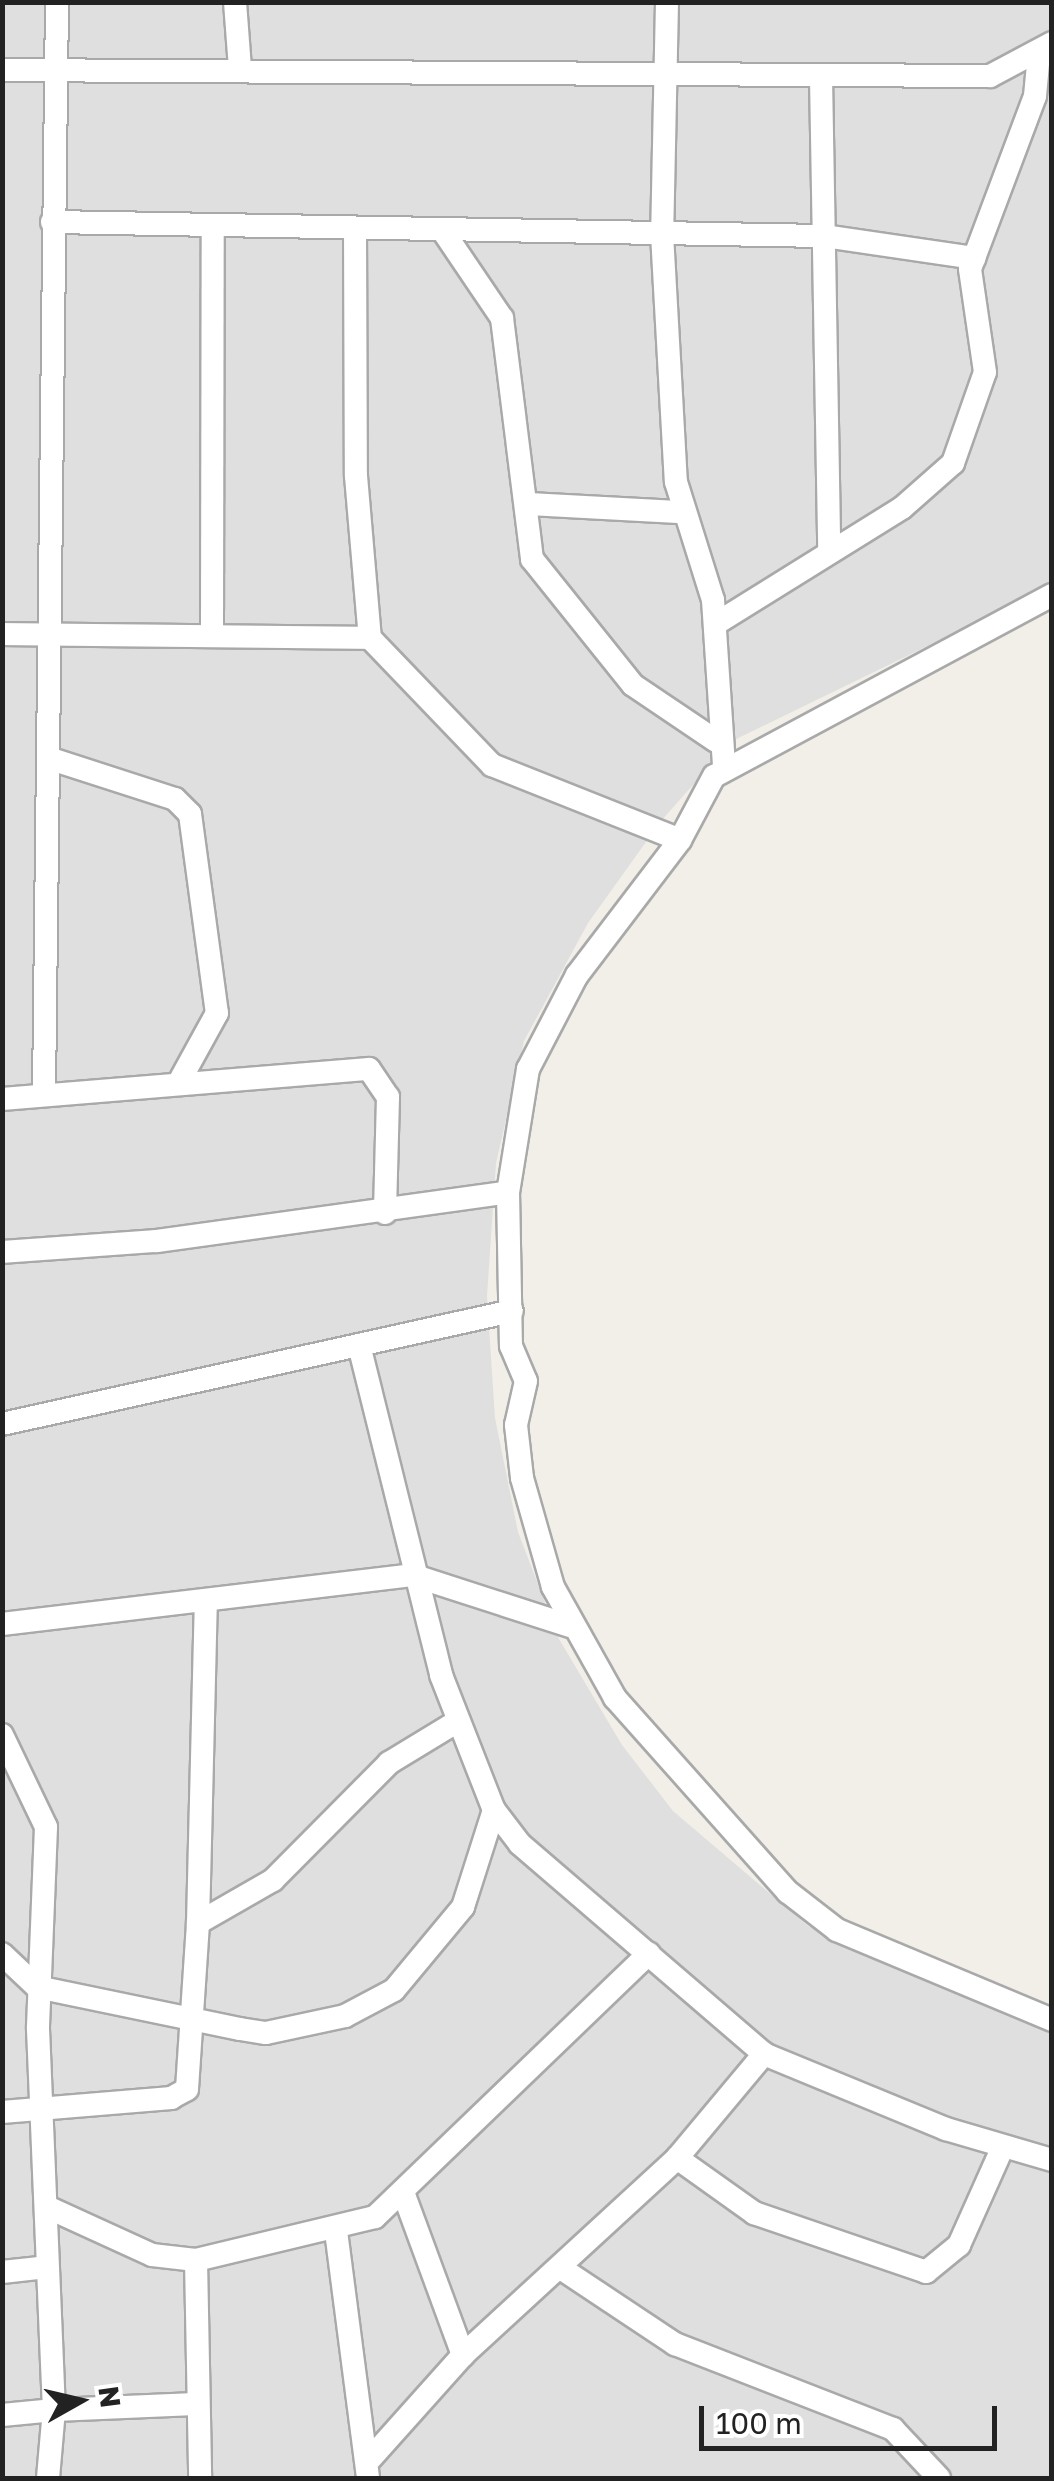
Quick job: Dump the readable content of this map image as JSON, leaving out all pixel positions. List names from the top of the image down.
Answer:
{
  "scale_bar": "100 m",
  "north": "right"
}
